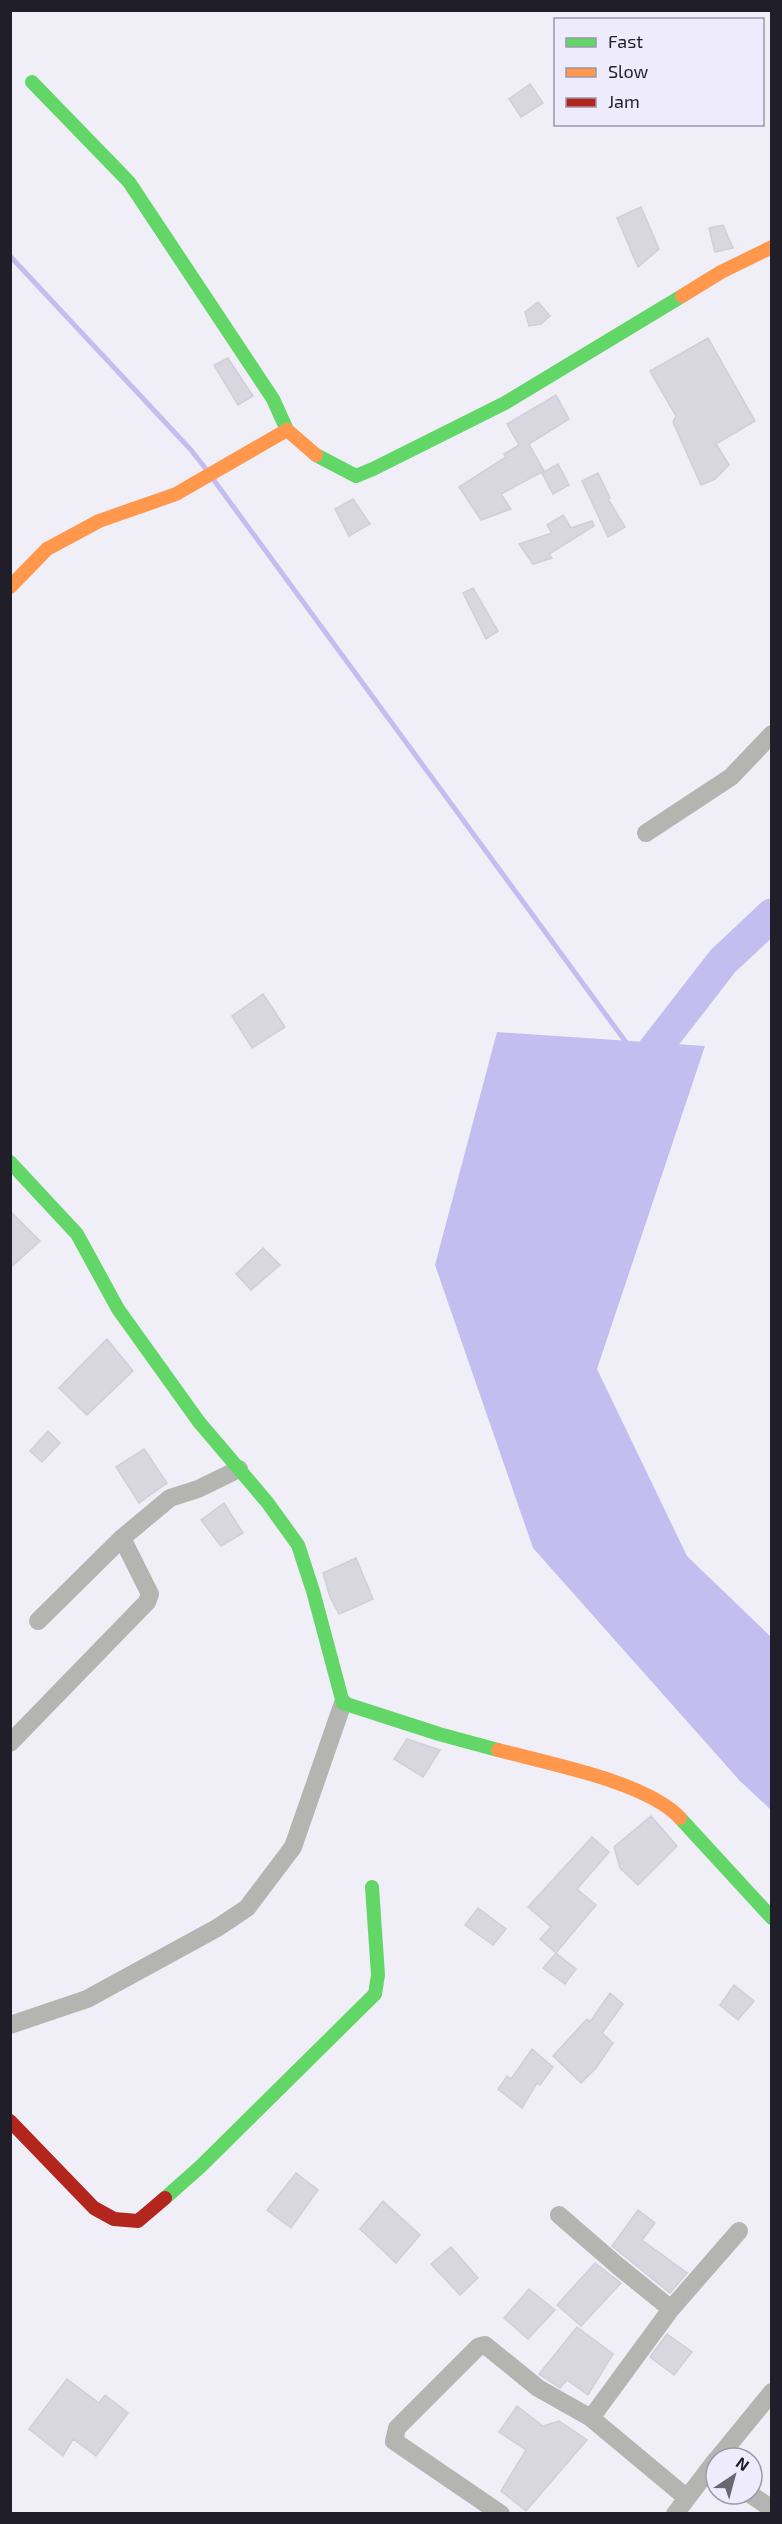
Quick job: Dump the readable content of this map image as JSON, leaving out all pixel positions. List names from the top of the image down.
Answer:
{
  "legend": ["Fast", "Slow", "Jam"],
  "north": "top right"
}
